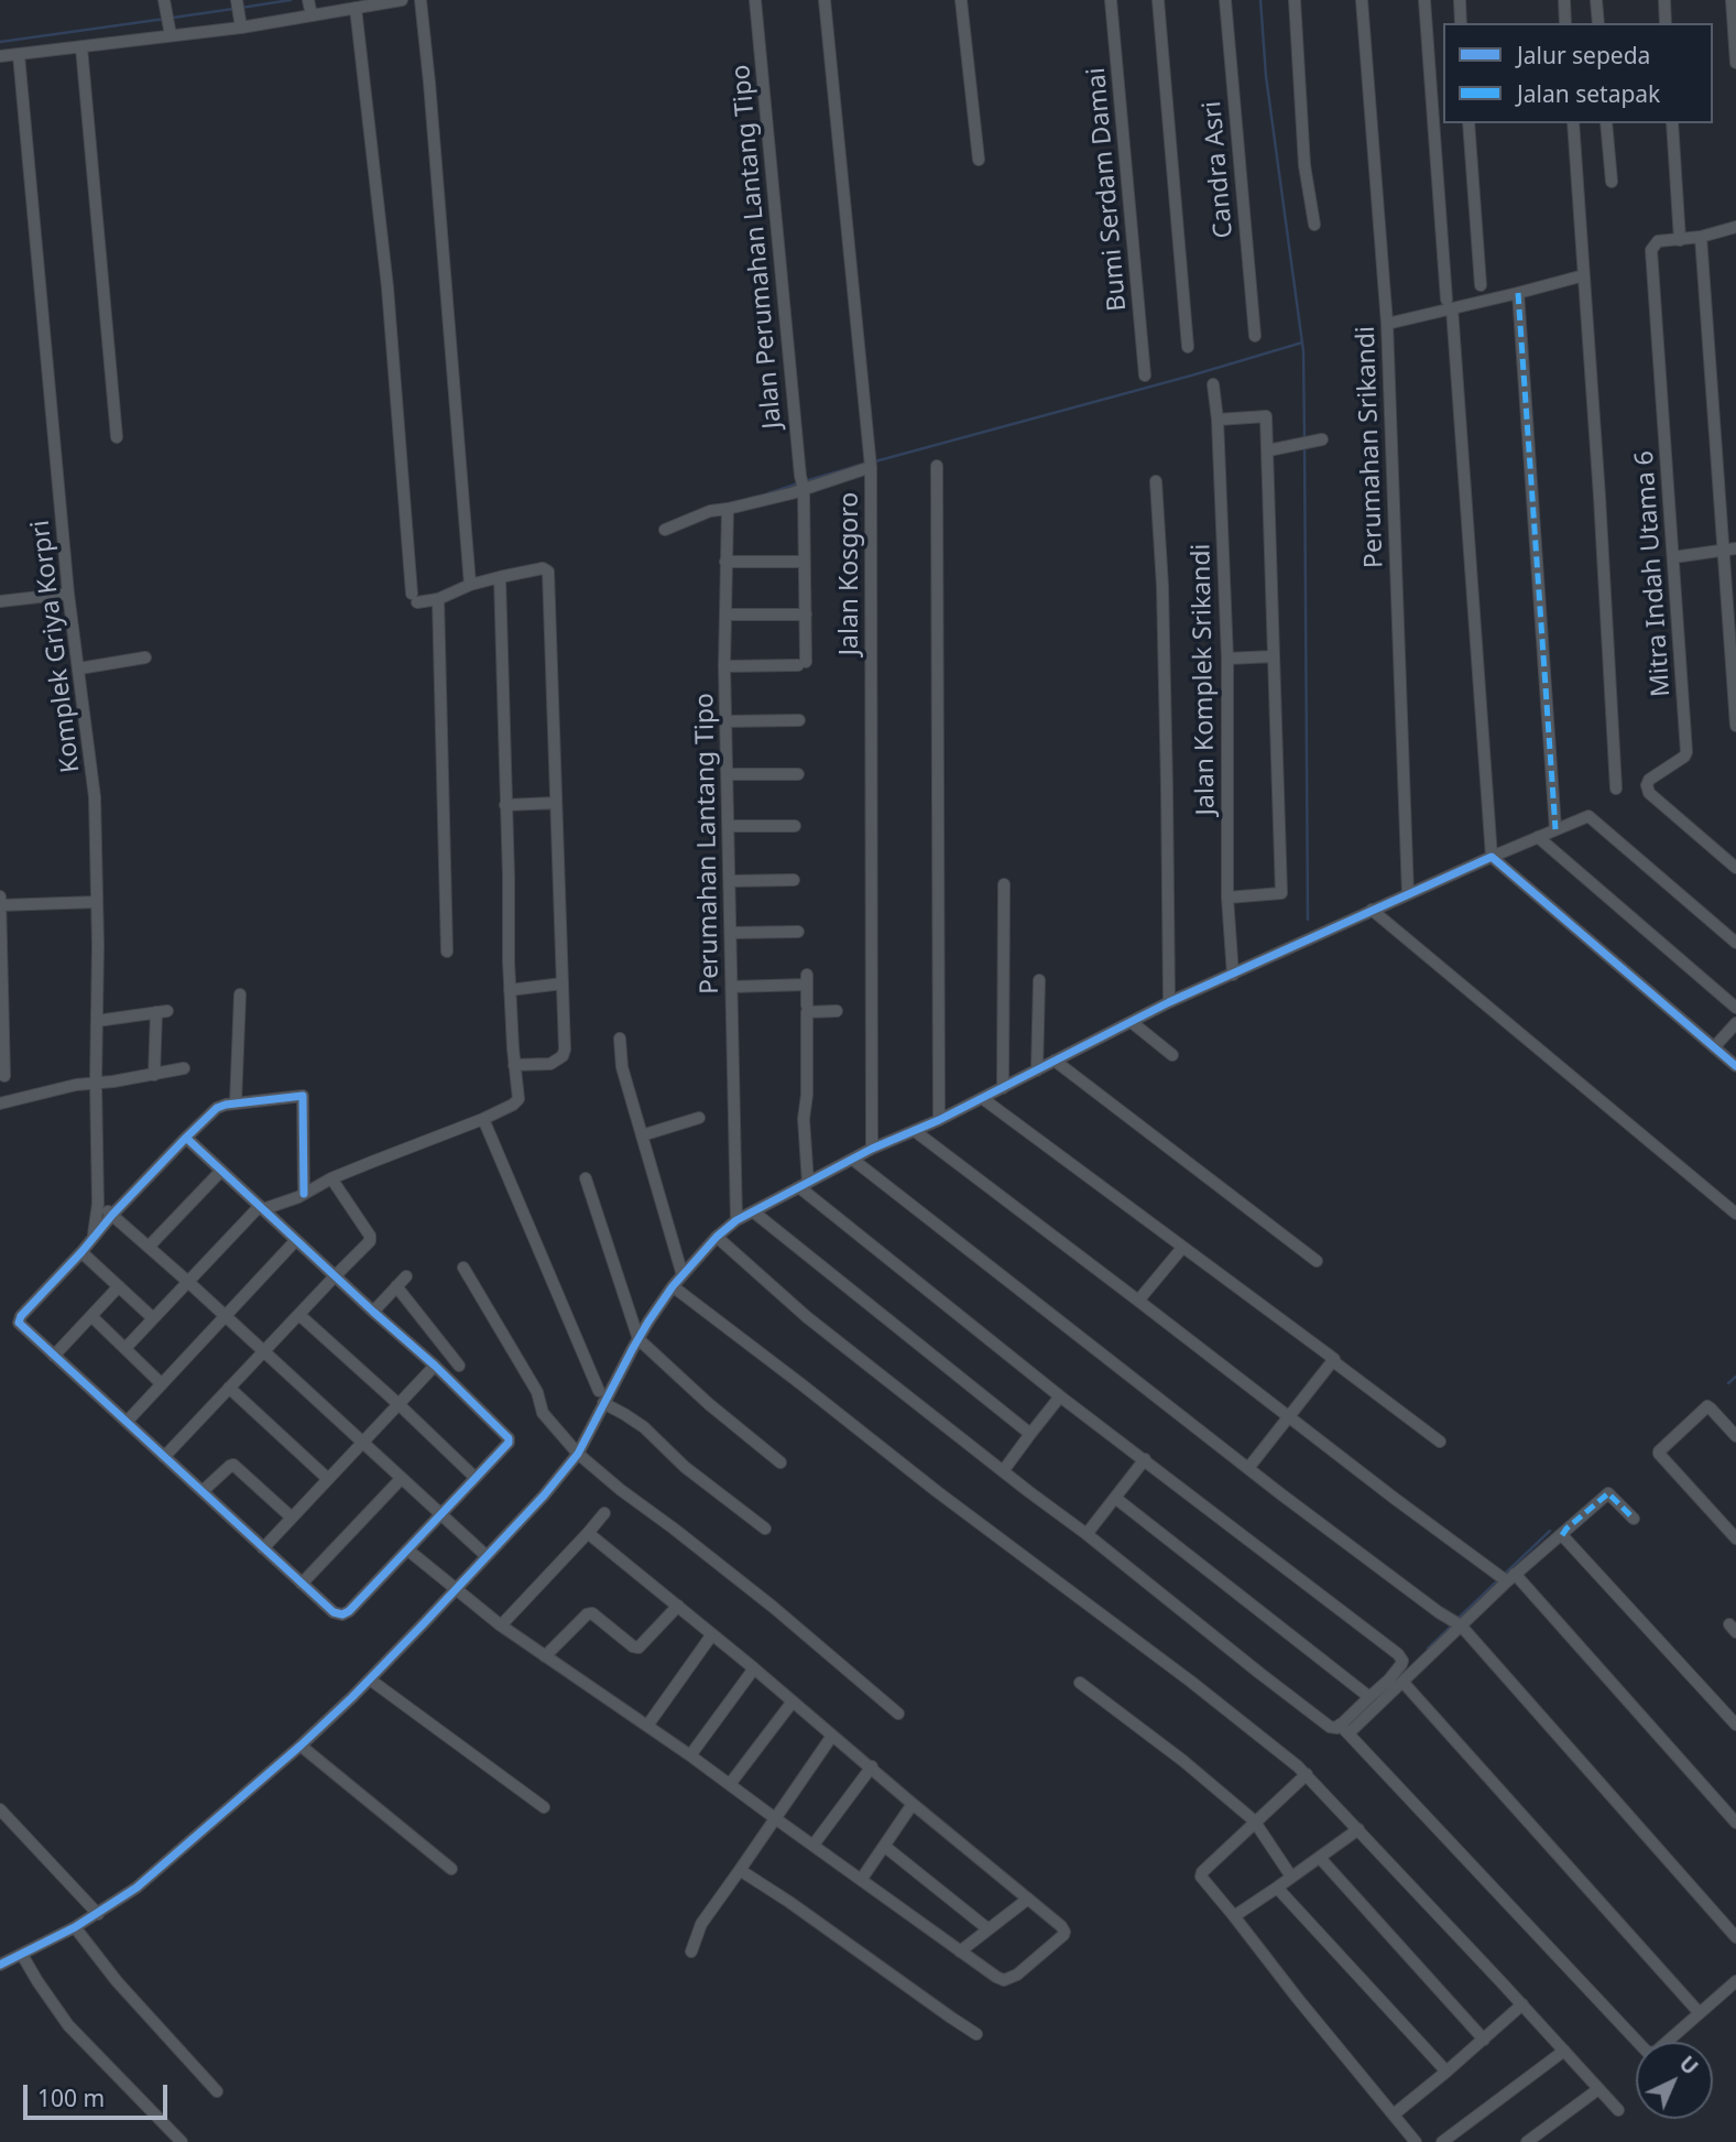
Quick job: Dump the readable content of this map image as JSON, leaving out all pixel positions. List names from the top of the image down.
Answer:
{
  "streets": {
    "street": [
      "Candra Asri",
      "Bumi Serdam Damai",
      "Jalan Perumahan Lantang Tipo",
      "Perumahan Srikandi",
      "Jalan Kosgoro",
      "Mitra Indah Utama 6",
      "Komplek Griya Korpri",
      "Jalan Komplek Srikandi",
      "Perumahan Lantang Tipo"
    ]
  },
  "crossings": [
    ["Jalan Perumahan Lantang Tipo", "Perumahan Lantang Tipo"]
  ],
  "legend": ["Jalur sepeda", "Jalan setapak"],
  "scale_bar": "100 m",
  "north": "top right"
}
